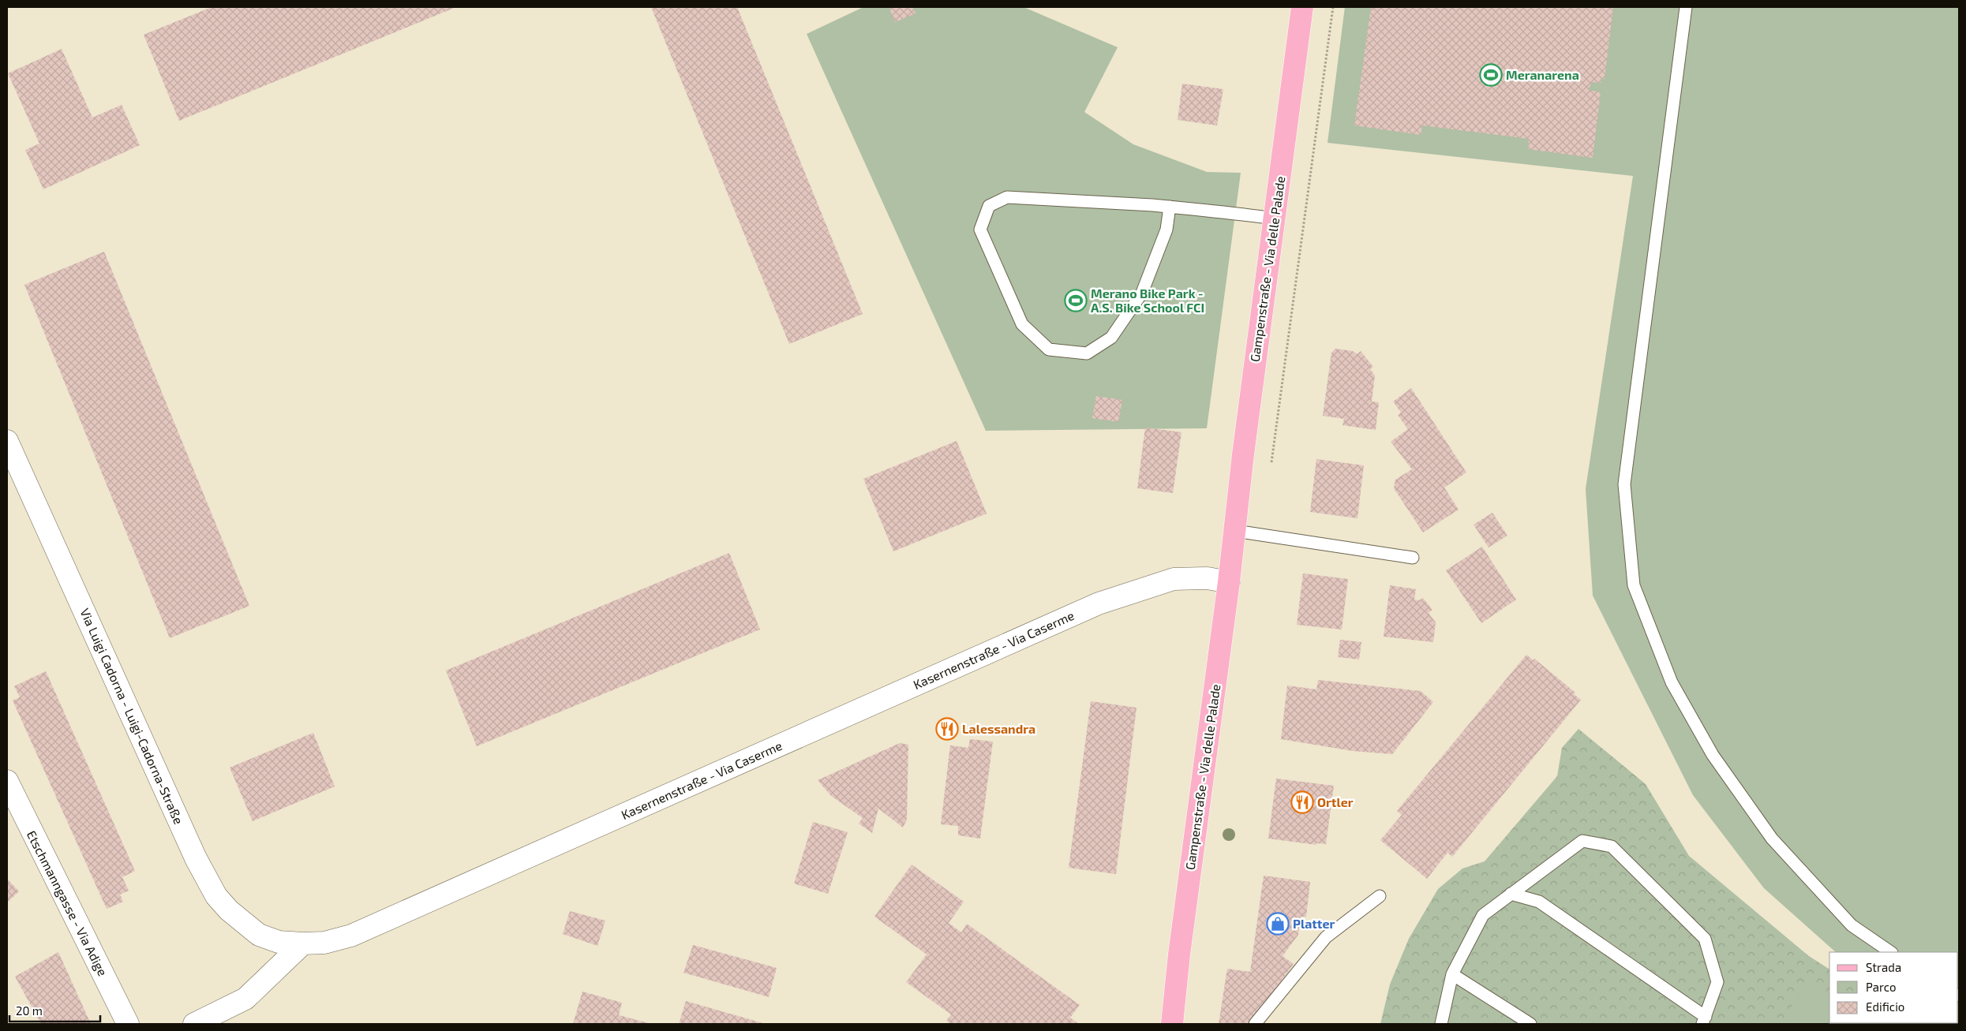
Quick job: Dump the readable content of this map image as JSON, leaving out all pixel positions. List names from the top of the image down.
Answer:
{
  "streets": {
    "main road": ["Gampenstraße - Via delle Palade"],
    "street": ["Kasernenstraße - Via Caserme", "Via Luigi Cadorna - Luigi-Cadorna-Straße", "Etschmanngasse - Via Adige"]
  },
  "crossings": [
    ["Gampenstraße - Via delle Palade", "Kasernenstraße - Via Caserme"],
    ["Kasernenstraße - Via Caserme", "Via Luigi Cadorna - Luigi-Cadorna-Straße"]
  ],
  "places": {
    "sports": ["Meranarena", "Merano Bike Park - A.S. Bike School FCI"],
    "restaurant": ["Lalessandra", "Ortler"],
    "shop": ["Platter"]
  },
  "legend": ["Strada", "Parco", "Edificio"],
  "scale_bar": "20 m"
}
